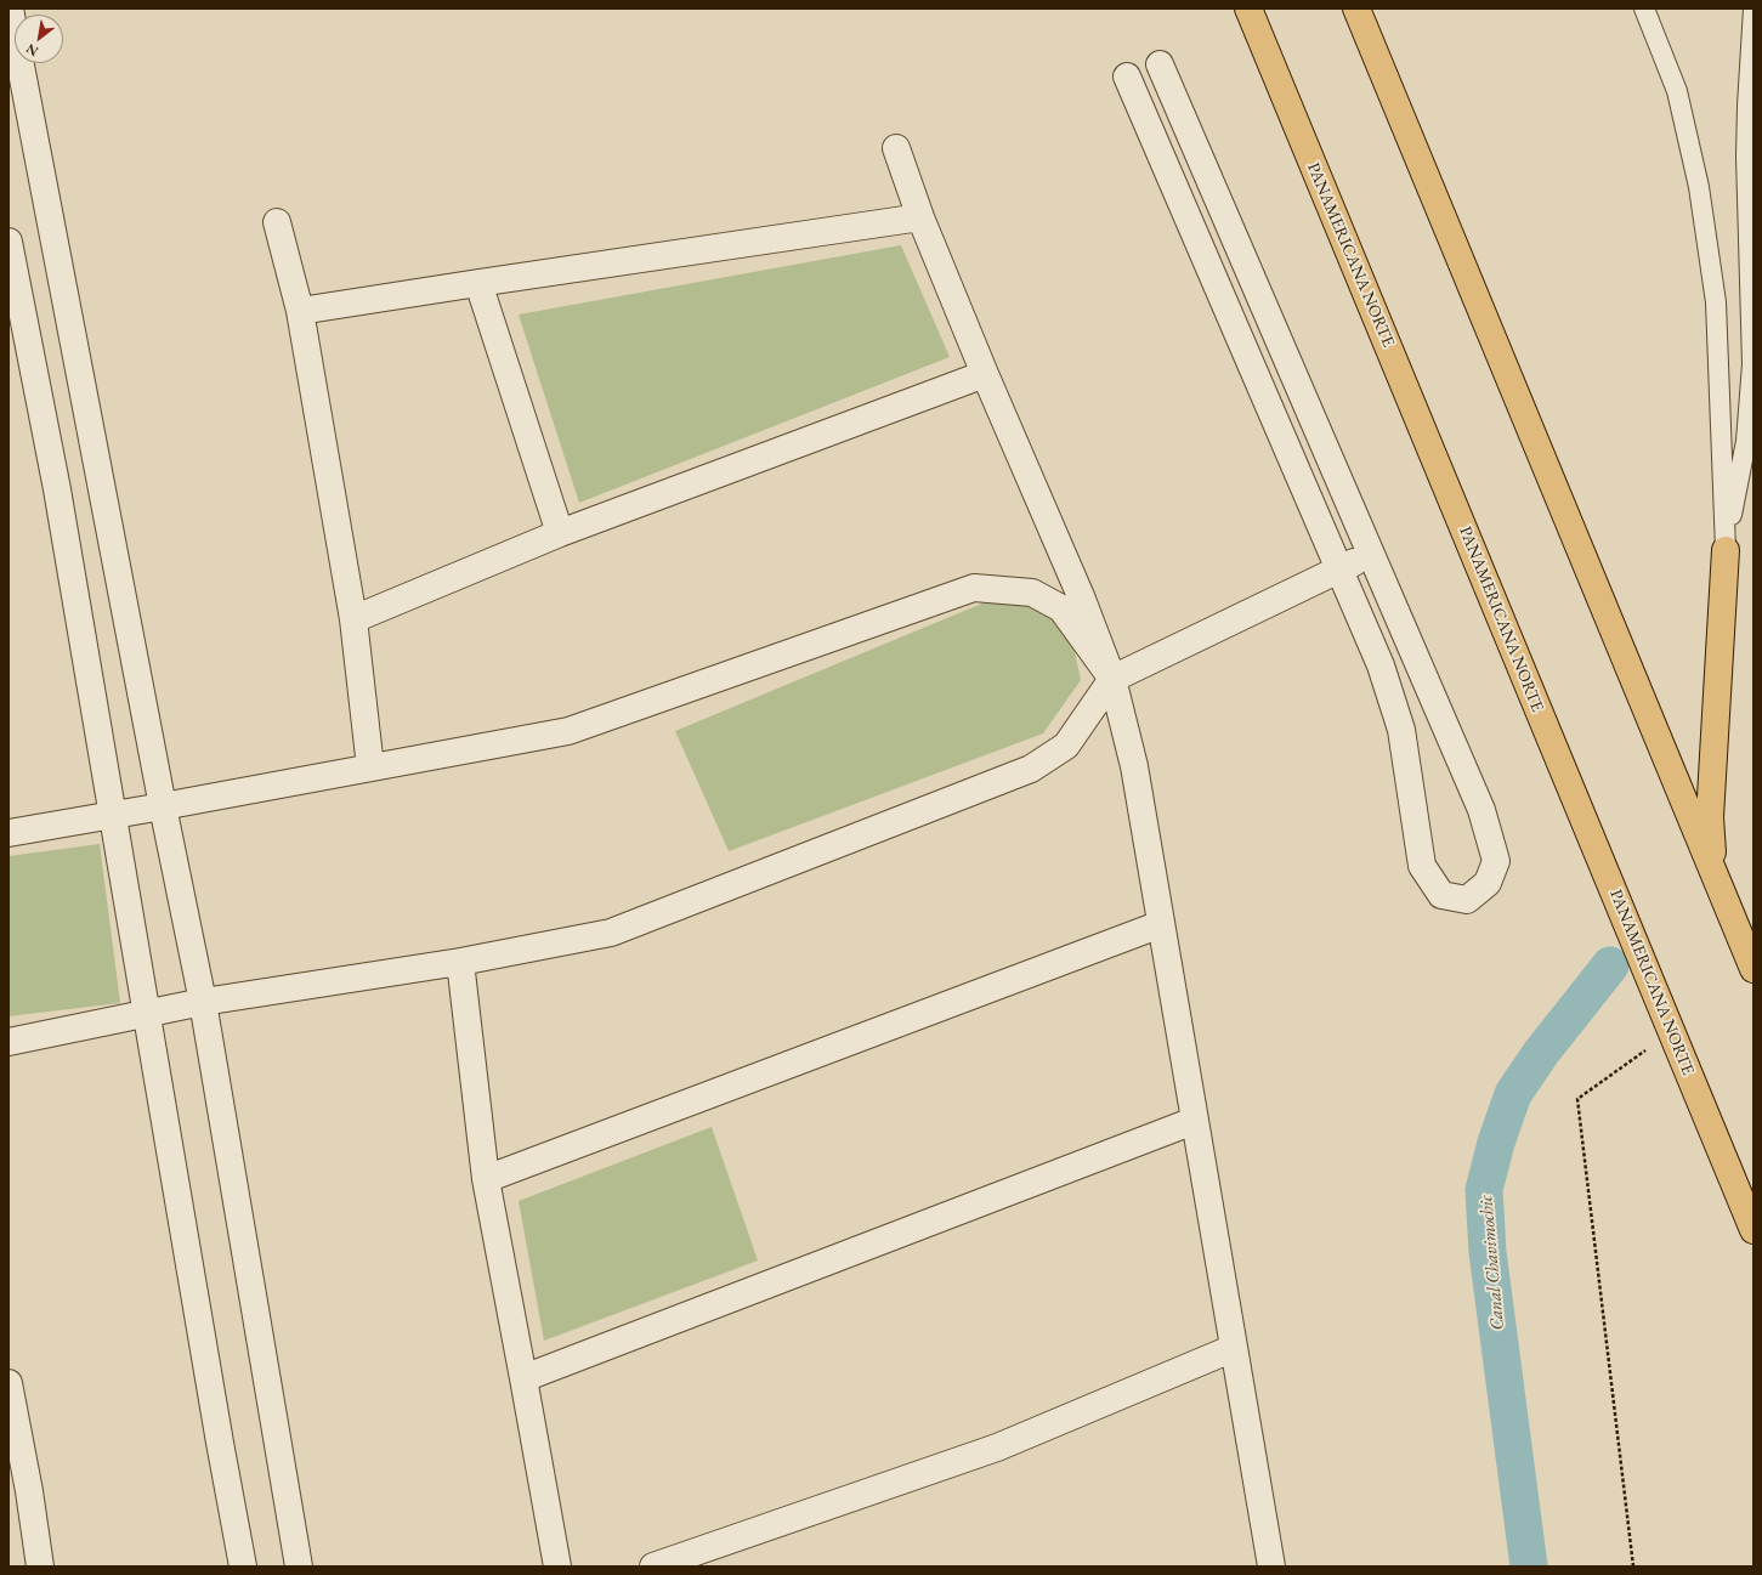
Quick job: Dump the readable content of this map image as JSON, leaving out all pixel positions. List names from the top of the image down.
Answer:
{
  "streets": {
    "highway": ["PANAMERICANA NORTE"]
  },
  "water": ["Canal Chavimochic"],
  "north": "bottom left"
}
